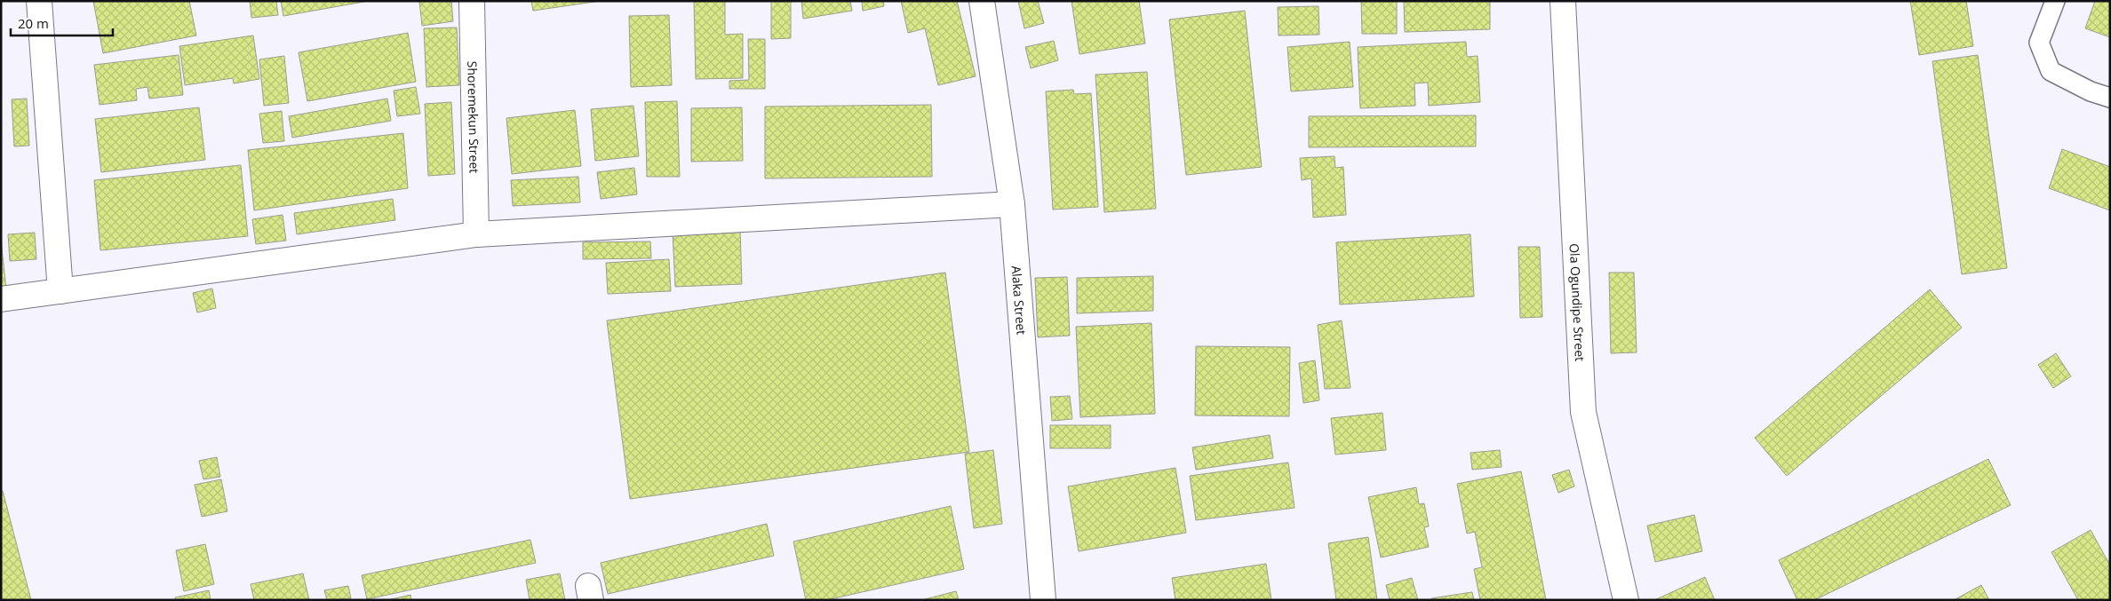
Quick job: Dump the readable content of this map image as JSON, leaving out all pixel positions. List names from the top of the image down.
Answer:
{
  "streets": {
    "street": ["Shoremekun Street", "Alaka Street", "Ola Ogundipe Street"]
  },
  "scale_bar": "20 m"
}
